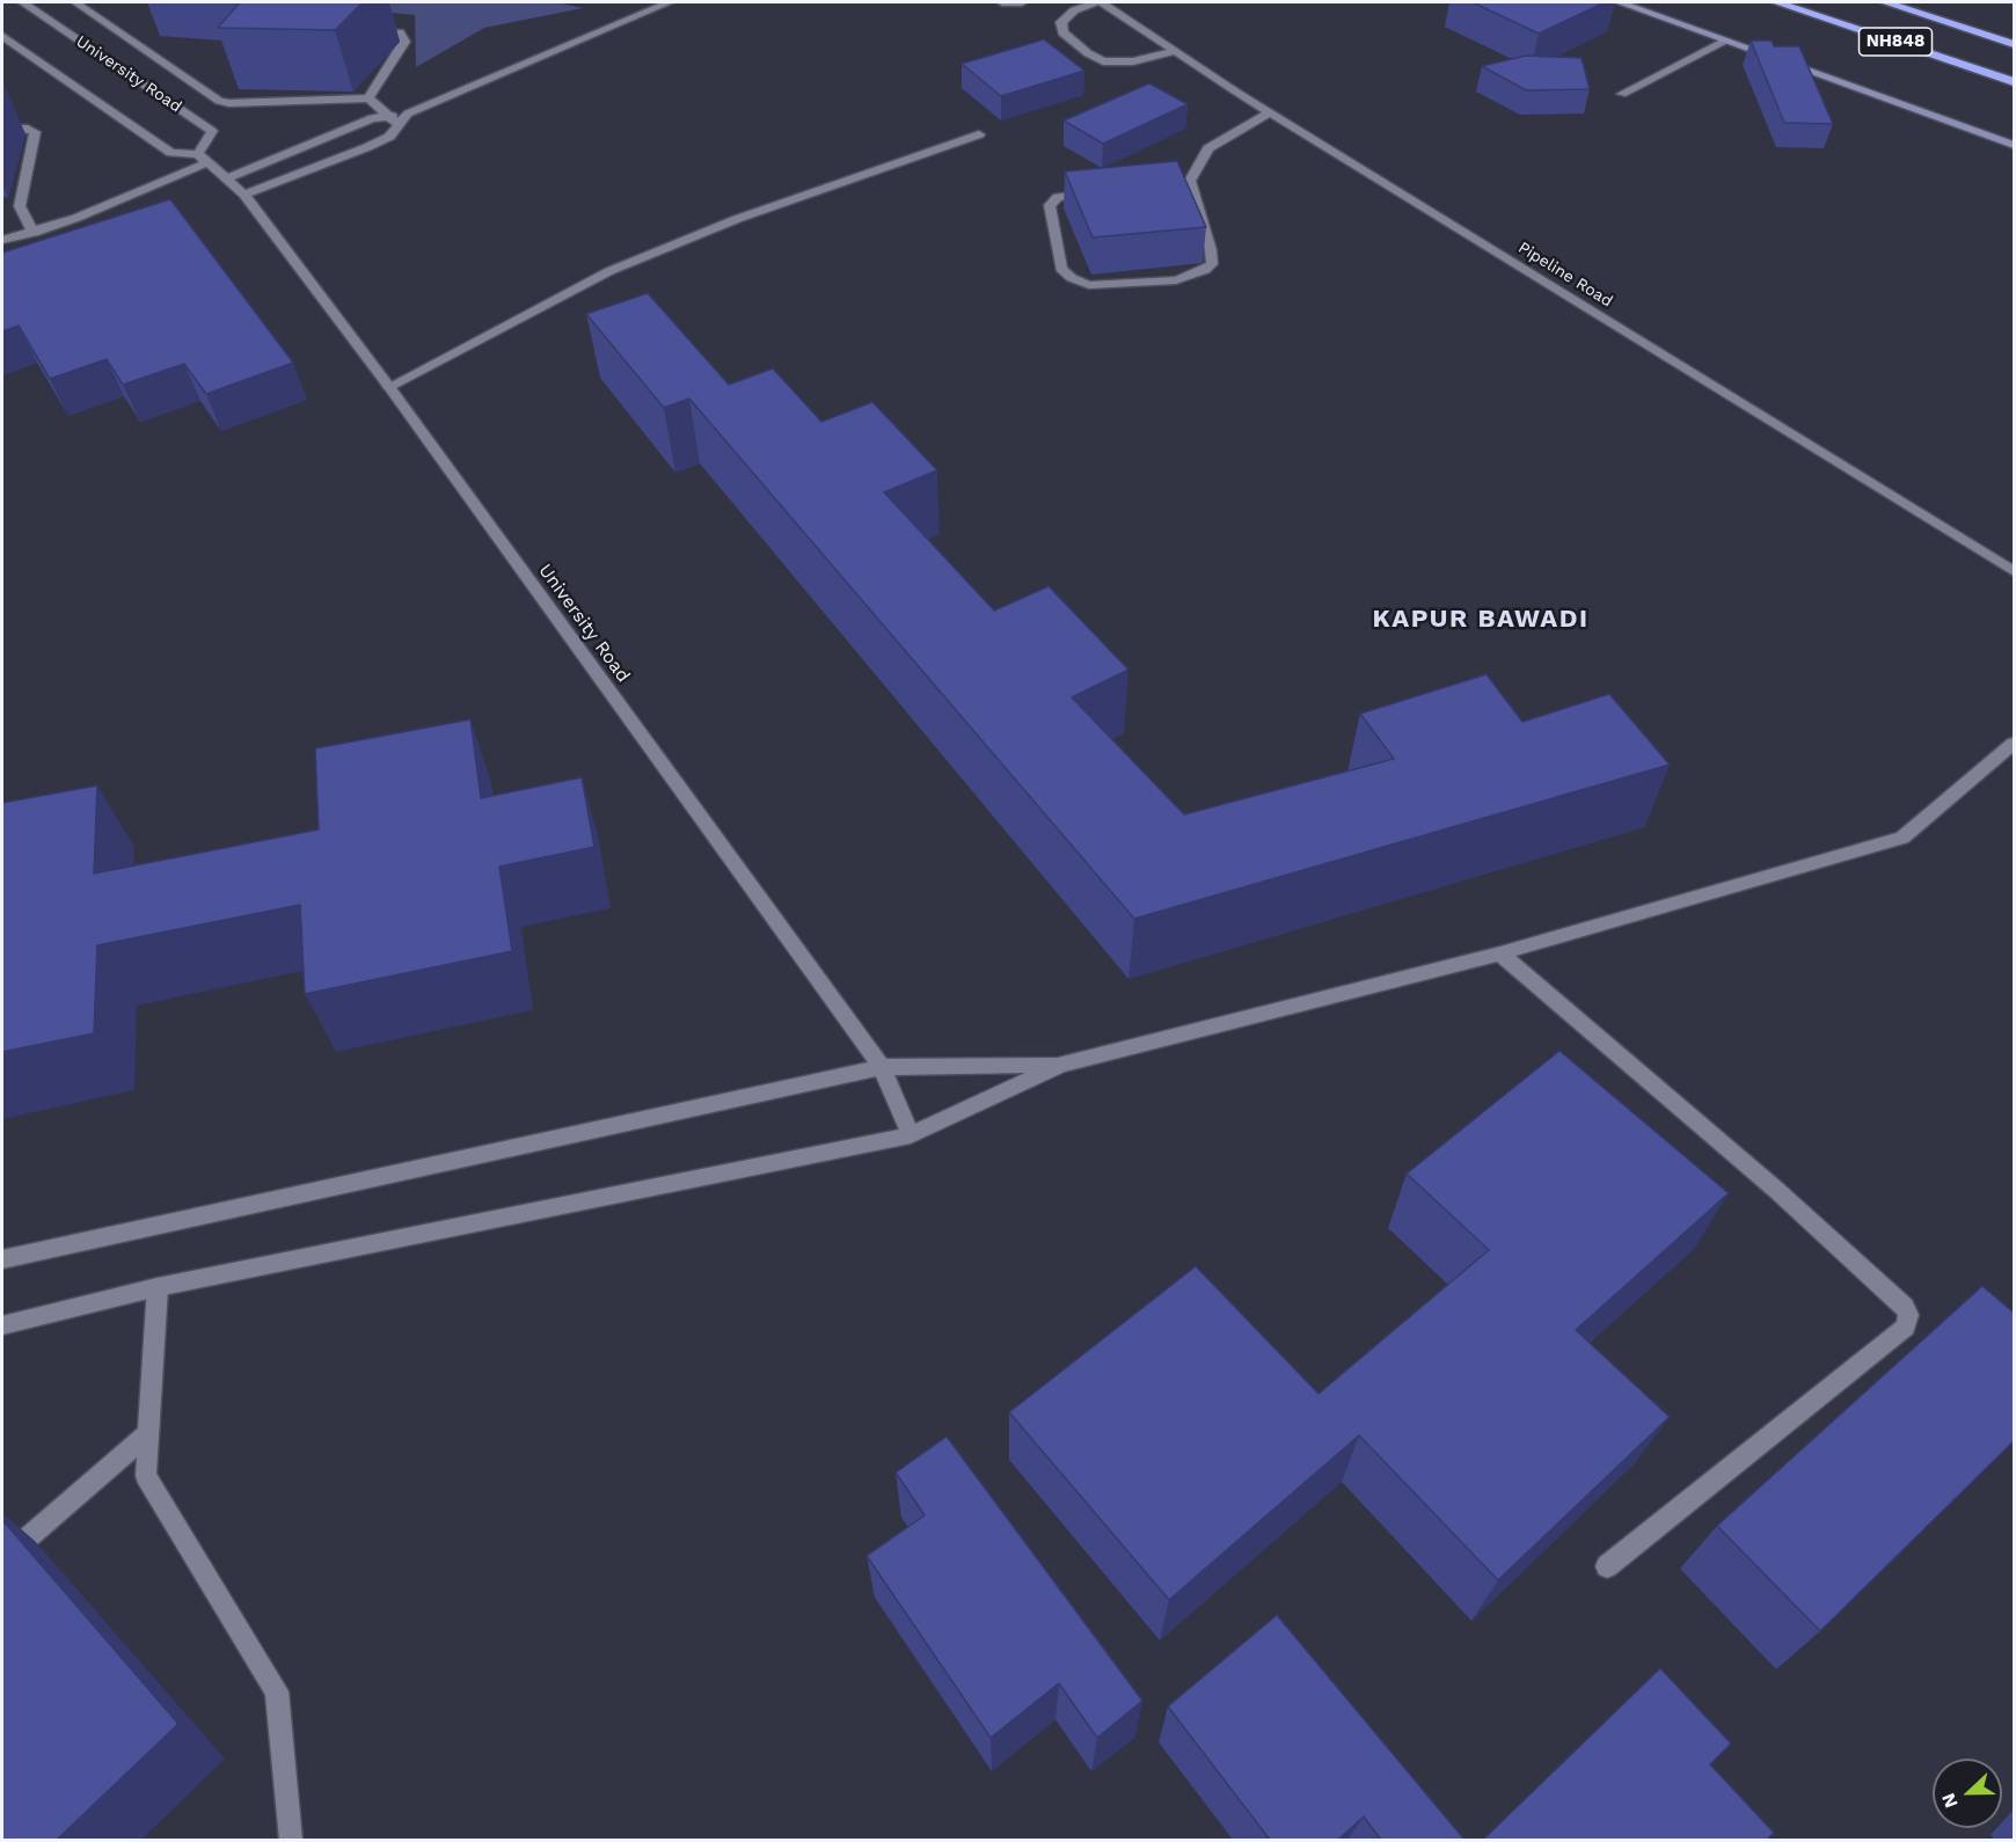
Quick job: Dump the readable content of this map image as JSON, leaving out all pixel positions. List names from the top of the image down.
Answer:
{
  "streets": {
    "highway": ["NH848"],
    "street": ["University Road", "Pipeline Road"]
  },
  "districts": ["KAPUR BAWADI"],
  "north": "left"
}
